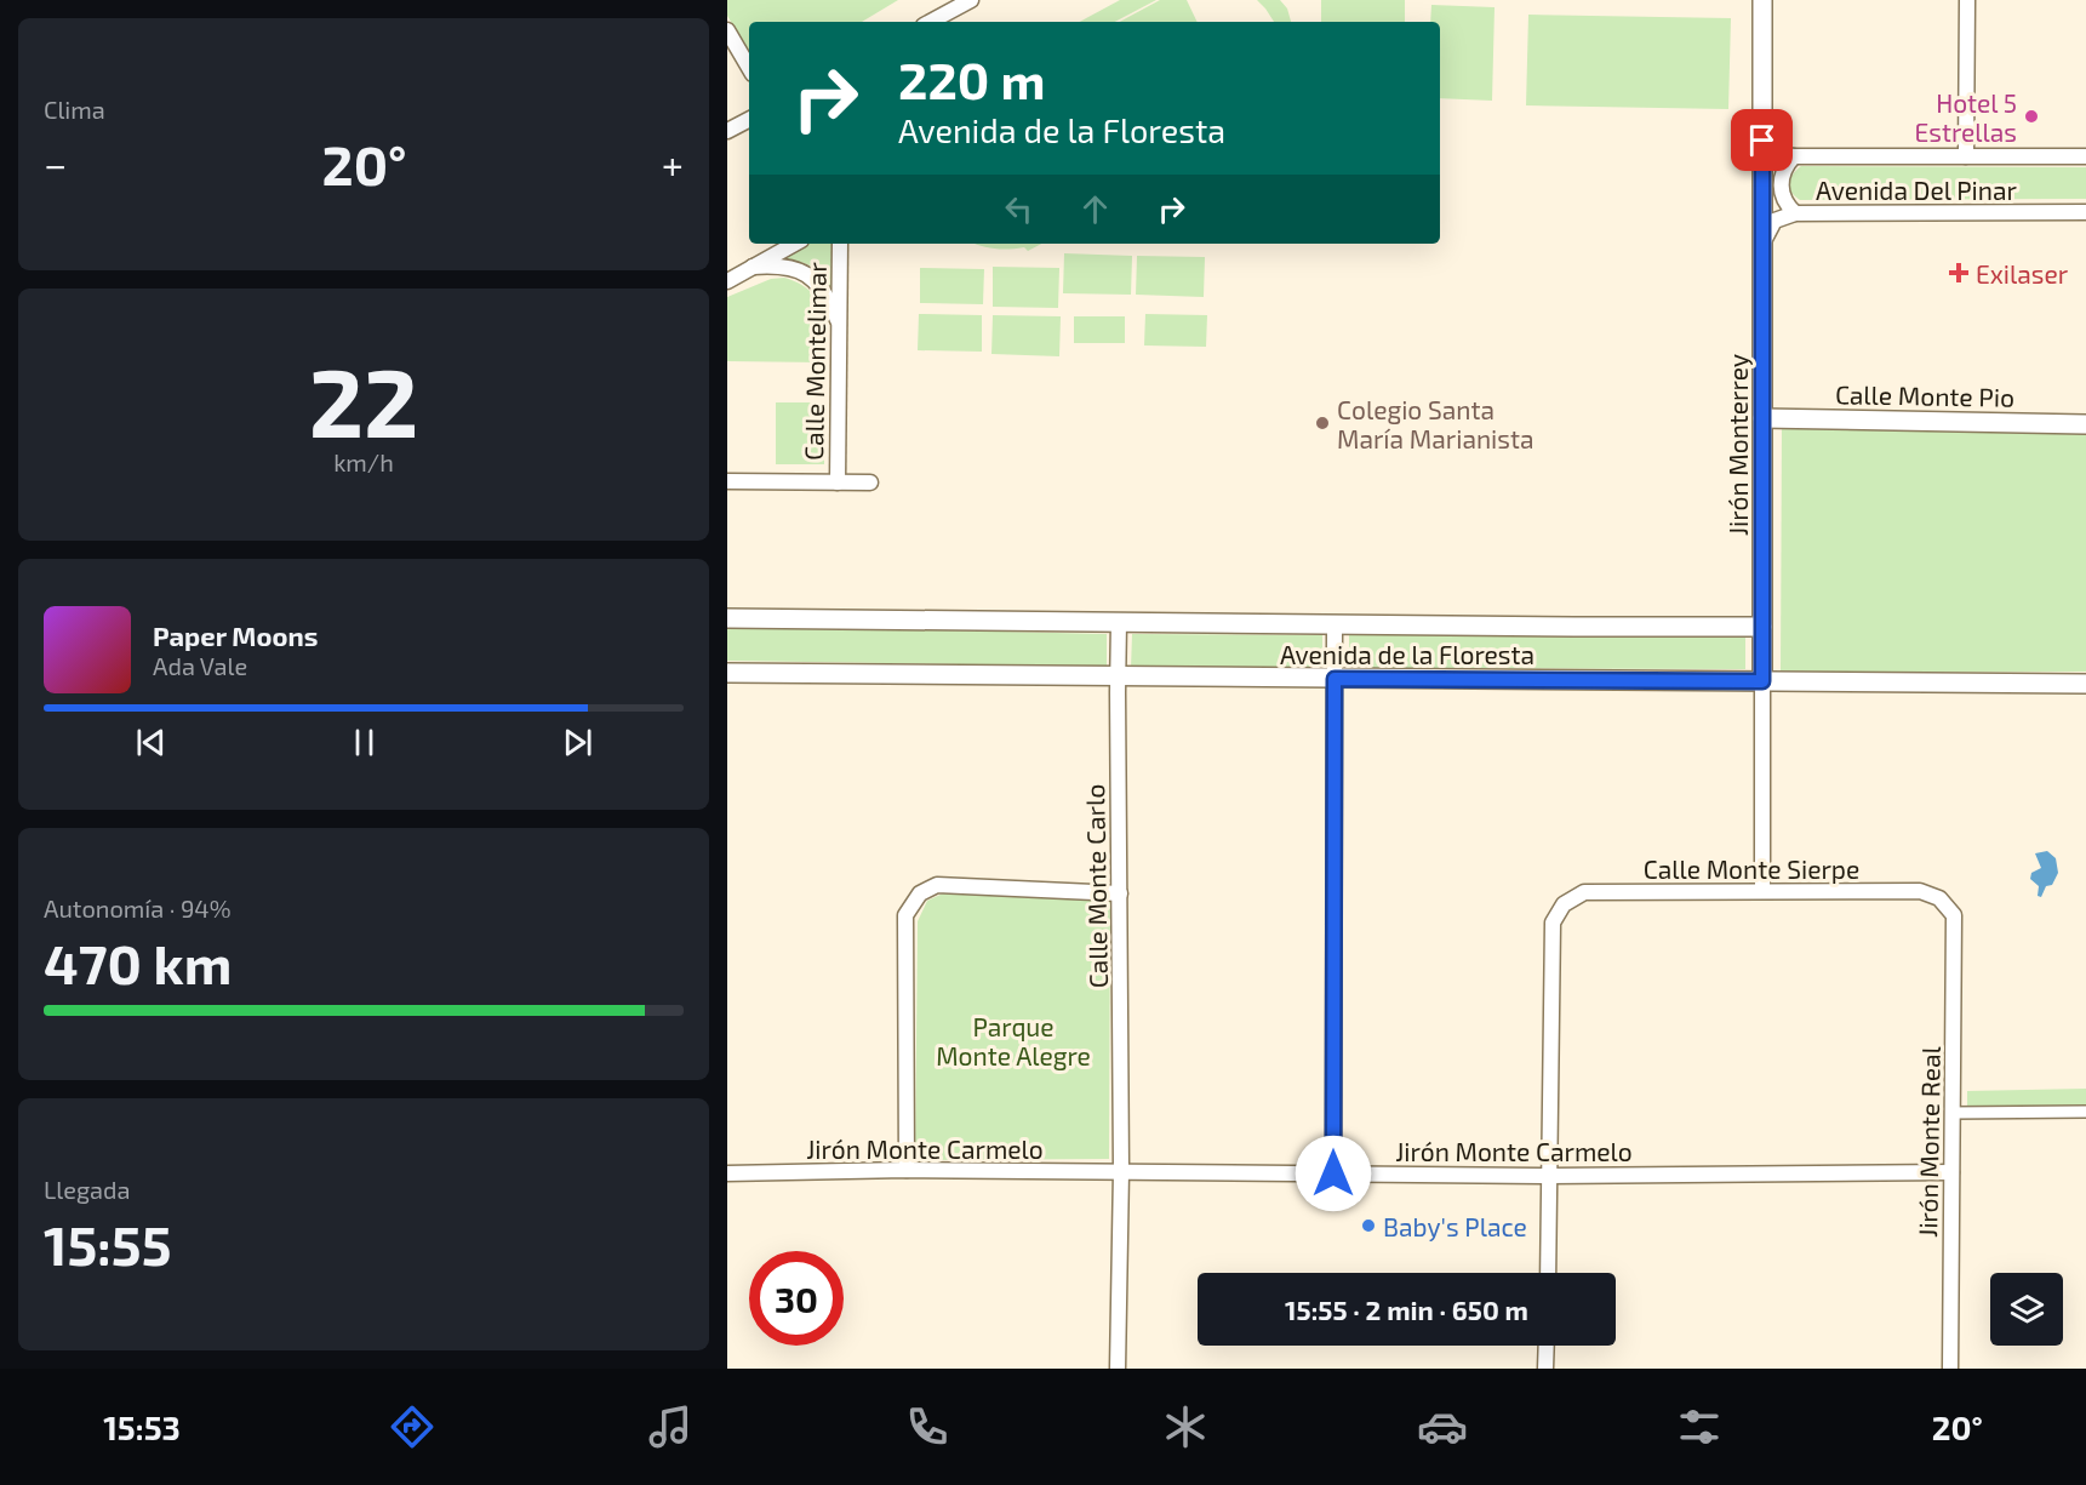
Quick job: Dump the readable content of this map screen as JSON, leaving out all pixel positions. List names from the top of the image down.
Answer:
{
  "streets": {
    "street": [
      "Avenida Del Pinar",
      "Calle Montelimar",
      "Calle Monte Pio",
      "Jirón Monterrey",
      "Avenida de la Floresta",
      "Calle Monte Sierpe",
      "Calle Monte Carlo",
      "Jirón Monte Real",
      "Jirón Monte Carmelo"
    ]
  },
  "crossings": [
    ["Avenida Del Pinar", "Jirón Monterrey"],
    ["Calle Monte Pio", "Jirón Monterrey"],
    ["Jirón Monterrey", "Avenida de la Floresta"],
    ["Jirón Monterrey", "Calle Monte Sierpe"],
    ["Avenida de la Floresta", "Calle Monte Carlo"],
    ["Calle Monte Sierpe", "Jirón Monte Real"],
    ["Calle Monte Sierpe", "Jirón Monte Carmelo"],
    ["Calle Monte Carlo", "Jirón Monte Carmelo"],
    ["Jirón Monte Real", "Jirón Monte Carmelo"]
  ],
  "parks": ["Parque Monte Alegre"],
  "places": {
    "other": ["Hotel 5 Estrellas", "Colegio Santa María Marianista", "Baby's Place"],
    "health": ["Exilaser"]
  },
  "page": {
    "tile": [
      "Clima",
      ["22", "km/h"],
      ["Autonomía · 94%", "470 km"],
      ["Llegada", "15:55"]
    ],
    "turn": ["220 m", "Avenida de la Floresta"],
    "heat": ["−", "20°", "+"],
    "song": ["Paper Moons", "Ada Vale"],
    "limit": "30",
    "trip": "15:55 · 2 min · 650 m",
    "tabs": ["15:53", "20°"]
  }
}
